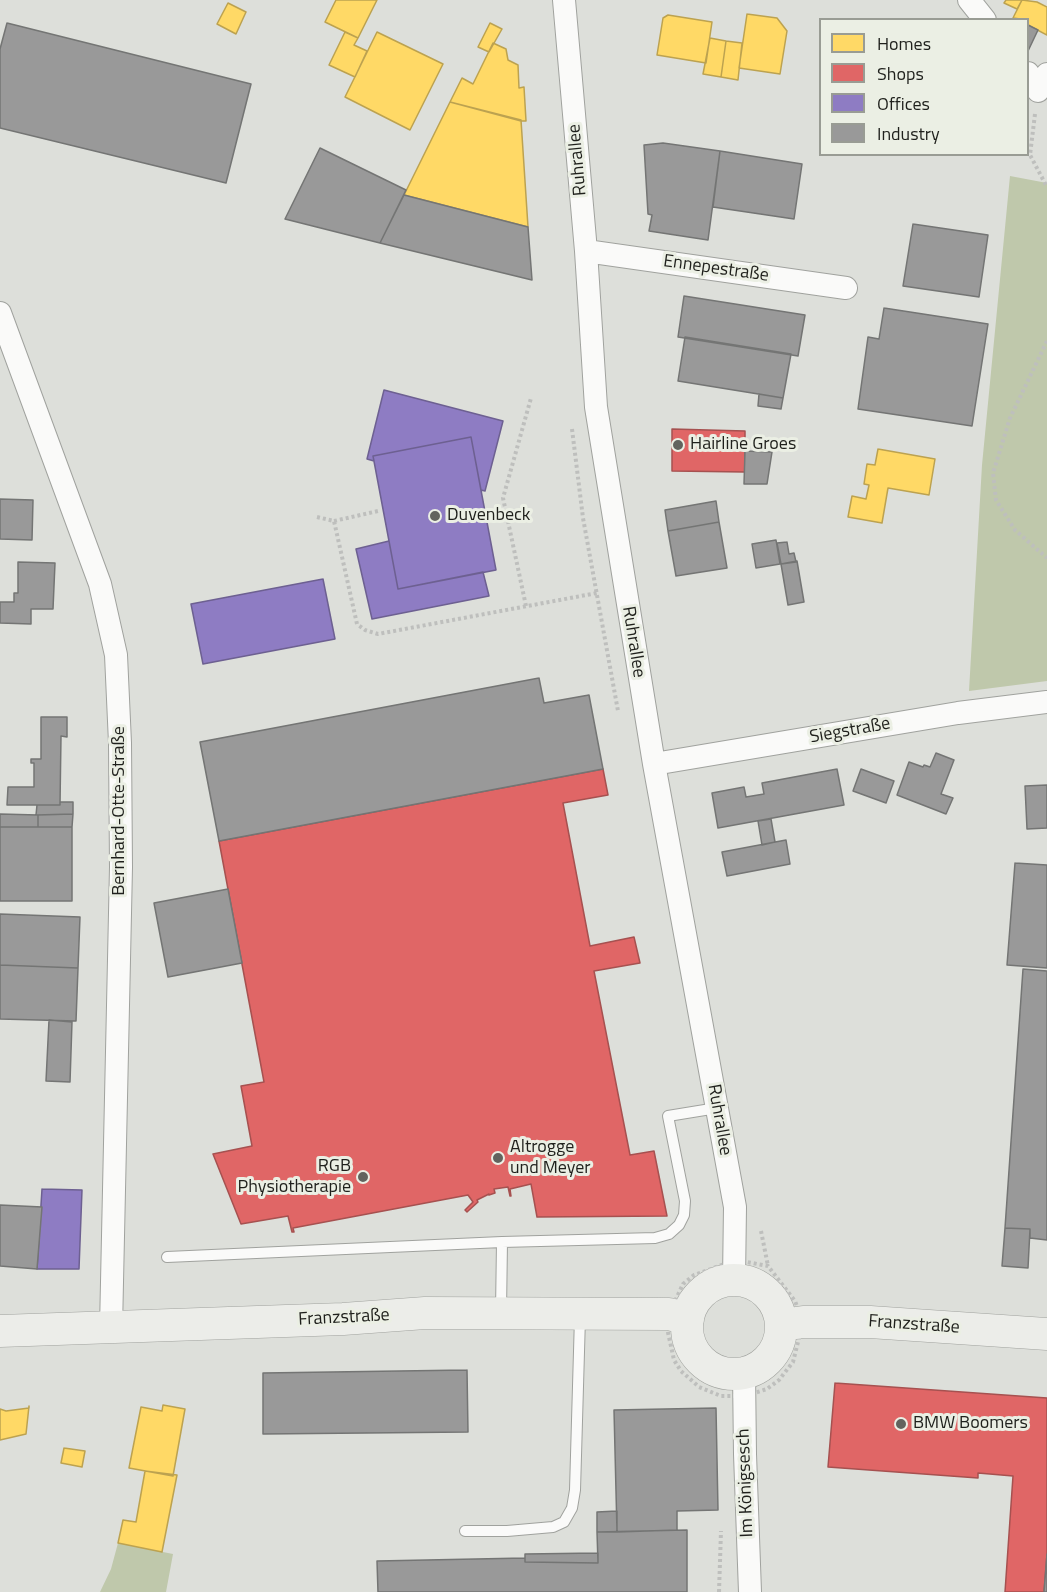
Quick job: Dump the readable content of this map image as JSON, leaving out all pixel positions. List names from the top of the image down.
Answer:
{
  "streets": {
    "street": [
      "Ruhrallee",
      "Ennepestraße",
      "Siegstraße",
      "Bernhard-Otte-Straße",
      "Franzstraße",
      "Im Königsesch"
    ]
  },
  "crossings": [
    ["Ruhrallee", "Ennepestraße"],
    ["Ruhrallee", "Siegstraße"],
    ["Ruhrallee", "Franzstraße"],
    ["Ruhrallee", "Im Königsesch"],
    ["Bernhard-Otte-Straße", "Franzstraße"],
    ["Franzstraße", "Im Königsesch"]
  ],
  "places": [
    "Hairline Groes",
    "Duvenbeck",
    "Altrogge und Meyer",
    "RGB Physiotherapie",
    "BMW Boomers"
  ],
  "legend": [
    "Homes",
    "Shops",
    "Offices",
    "Industry"
  ]
}
